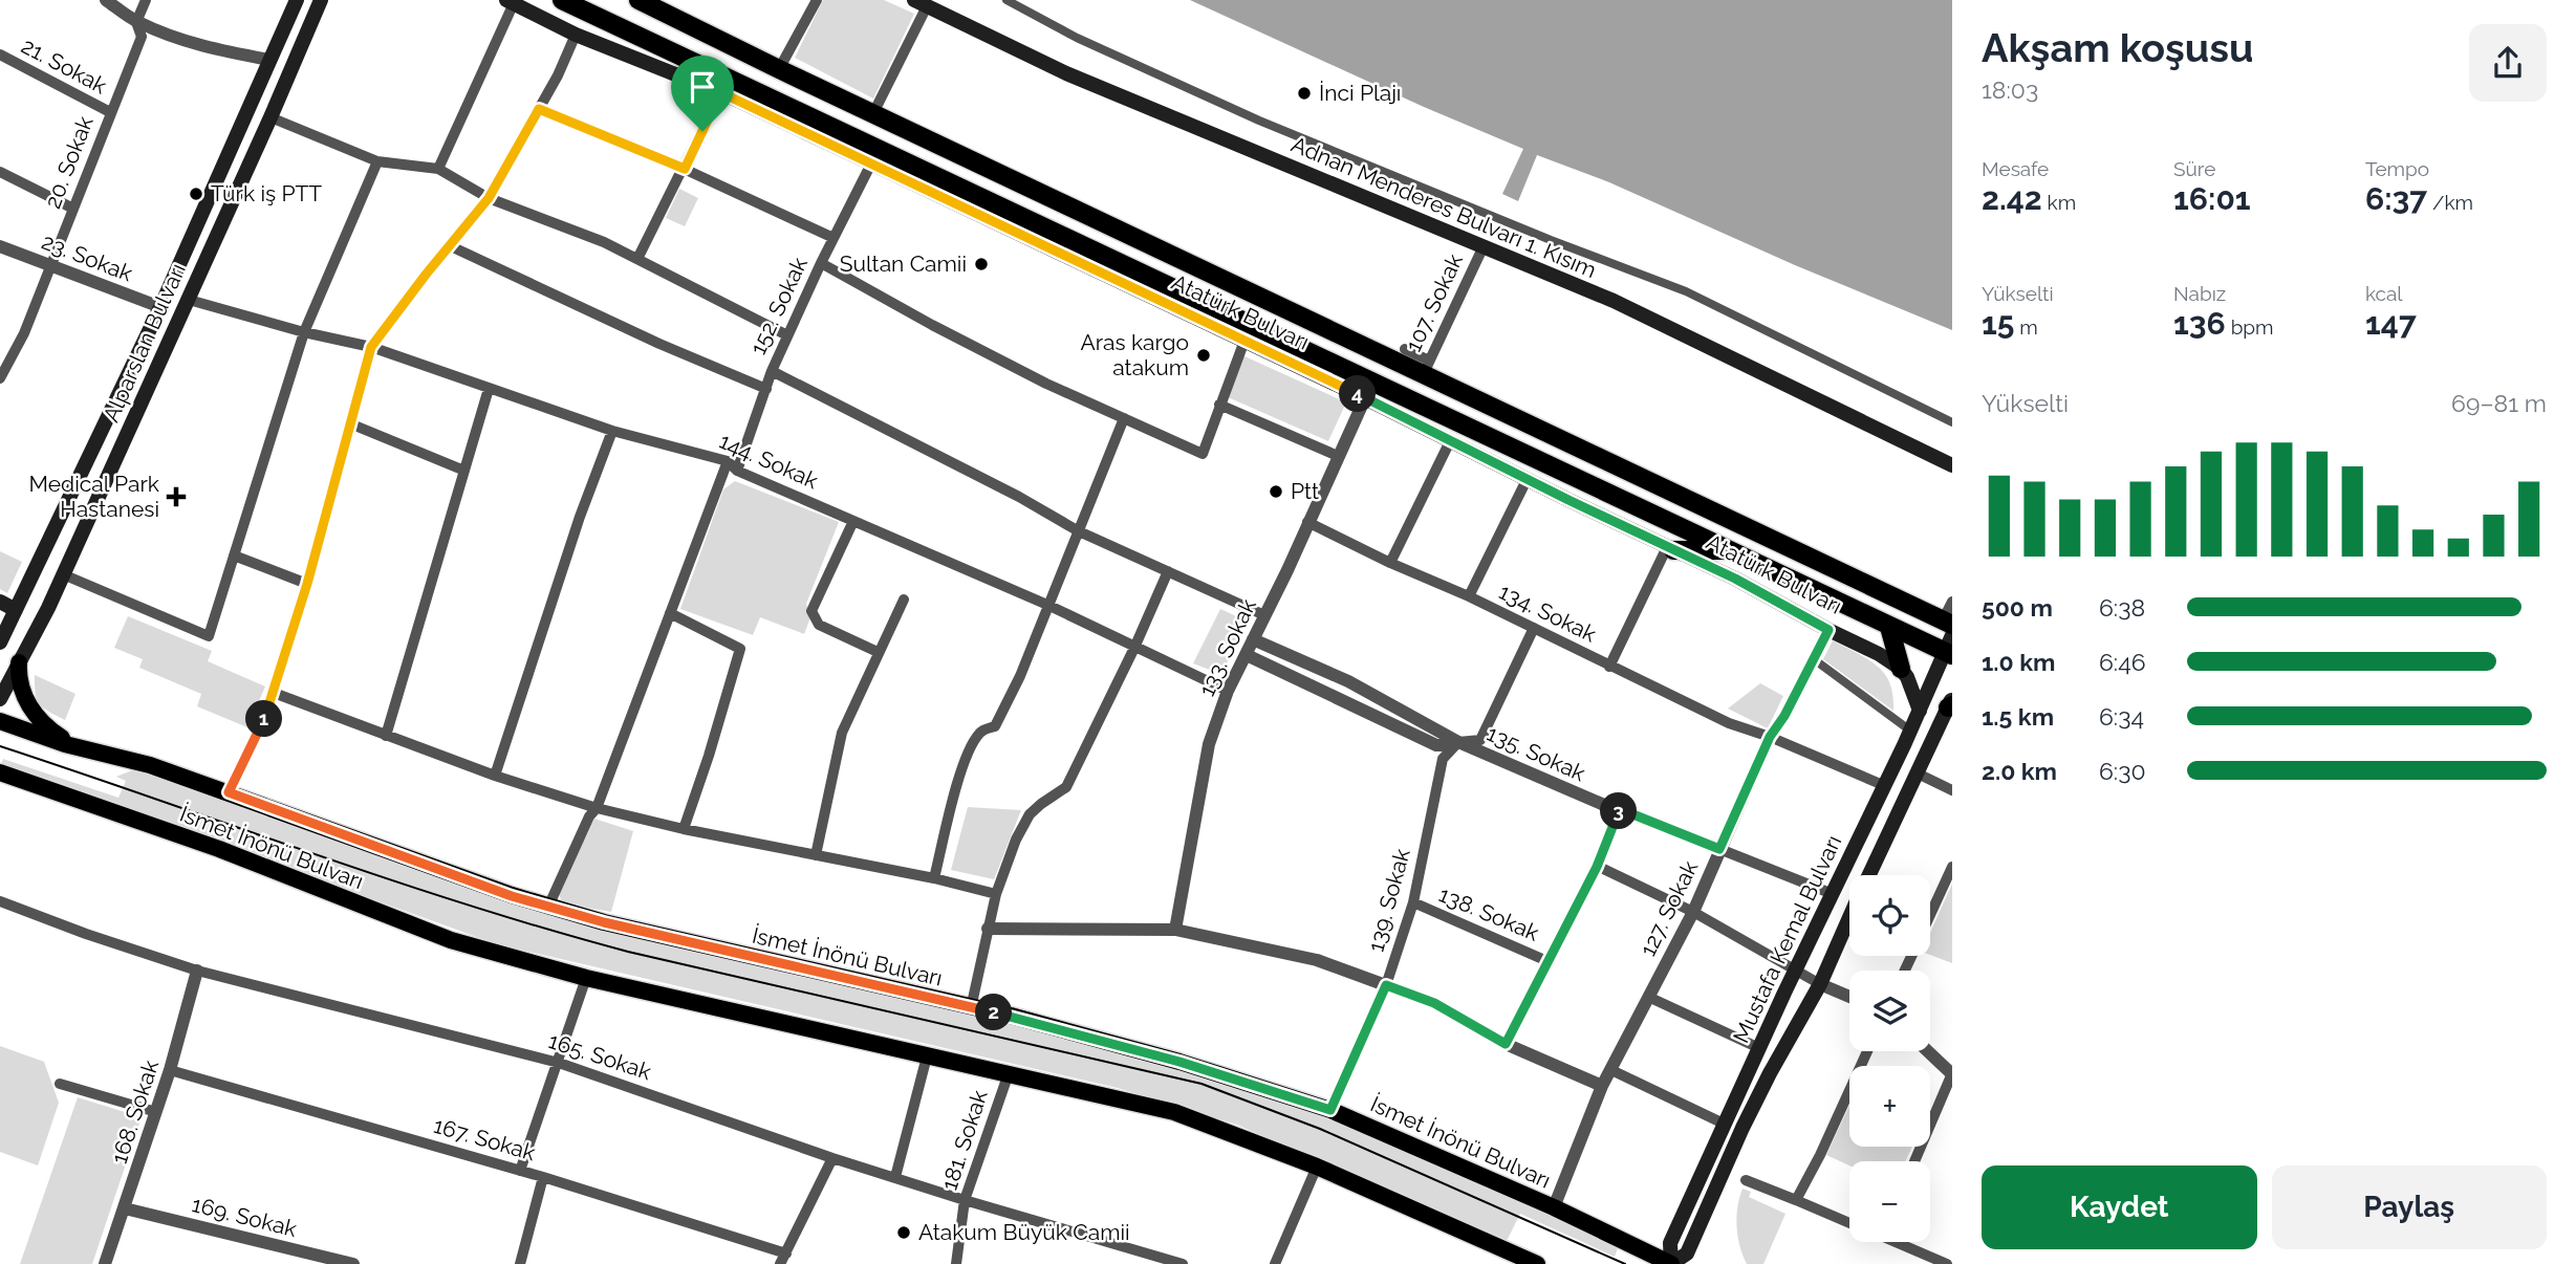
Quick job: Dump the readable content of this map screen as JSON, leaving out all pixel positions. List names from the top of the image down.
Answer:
{
  "streets": {
    "highway": ["Atatürk Bulvarı"],
    "main road": [
      "Adnan Menderes Bulvarı 1. Kısım",
      "Alparslan Bulvarı",
      "İsmet İnönü Bulvarı",
      "Mustafa Kemal Bulvarı"
    ],
    "street": [
      "21. Sokak",
      "20. Sokak",
      "23. Sokak",
      "107. Sokak",
      "152. Sokak",
      "144. Sokak",
      "134. Sokak",
      "133. Sokak",
      "135. Sokak",
      "139. Sokak",
      "127. Sokak",
      "138. Sokak",
      "165. Sokak",
      "168. Sokak",
      "167. Sokak",
      "181. Sokak",
      "169. Sokak"
    ]
  },
  "crossings": [
    ["21. Sokak", "20. Sokak"],
    ["20. Sokak", "23. Sokak"],
    ["Adnan Menderes Bulvarı 1. Kısım", "107. Sokak"],
    ["23. Sokak", "Alparslan Bulvarı"],
    ["107. Sokak", "Atatürk Bulvarı"],
    ["152. Sokak", "Atatürk Bulvarı"],
    ["152. Sokak", "144. Sokak"],
    ["Atatürk Bulvarı", "133. Sokak"],
    ["Atatürk Bulvarı", "127. Sokak"],
    ["Atatürk Bulvarı", "Mustafa Kemal Bulvarı"],
    ["Alparslan Bulvarı", "144. Sokak"],
    ["144. Sokak", "133. Sokak"],
    ["134. Sokak", "133. Sokak"],
    ["134. Sokak", "127. Sokak"],
    ["134. Sokak", "Mustafa Kemal Bulvarı"],
    ["133. Sokak", "135. Sokak"],
    ["135. Sokak", "139. Sokak"],
    ["135. Sokak", "127. Sokak"],
    ["İsmet İnönü Bulvarı", "139. Sokak"],
    ["İsmet İnönü Bulvarı", "127. Sokak"],
    ["İsmet İnönü Bulvarı", "Mustafa Kemal Bulvarı"],
    ["İsmet İnönü Bulvarı", "181. Sokak"],
    ["139. Sokak", "138. Sokak"],
    ["165. Sokak", "168. Sokak"],
    ["165. Sokak", "181. Sokak"],
    ["168. Sokak", "167. Sokak"],
    ["168. Sokak", "169. Sokak"]
  ],
  "places": {
    "other": [
      "İnci Plajı",
      "Türk iş PTT",
      "Sultan Camii",
      "Aras kargo atakum",
      "Ptt",
      "Atakum Büyük Camii"
    ],
    "health": ["Medical Park Hastanesi"]
  },
  "page": {
    "heading": ["Akşam koşusu", "18:03"],
    "stats": [
      ["Mesafe", "2.42 km"],
      ["Süre", "16:01"],
      ["Tempo", "6:37 /km"],
      ["Yükselti", "15 m"],
      ["Nabız", "136 bpm"],
      ["kcal", "147"]
    ],
    "chart": ["Yükselti", "69–81 m"],
    "pins": [
      "4",
      "1",
      "3",
      "2"
    ],
    "list": [
      {
        "name": "500 m",
        "note": "6:38"
      },
      {
        "name": "1.0 km",
        "note": "6:46"
      },
      {
        "name": "1.5 km",
        "note": "6:34"
      },
      {
        "name": "2.0 km",
        "note": "6:30"
      }
    ],
    "map_buttons": ["+", "−"],
    "buttons": ["Kaydet", "Paylaş"]
  }
}
